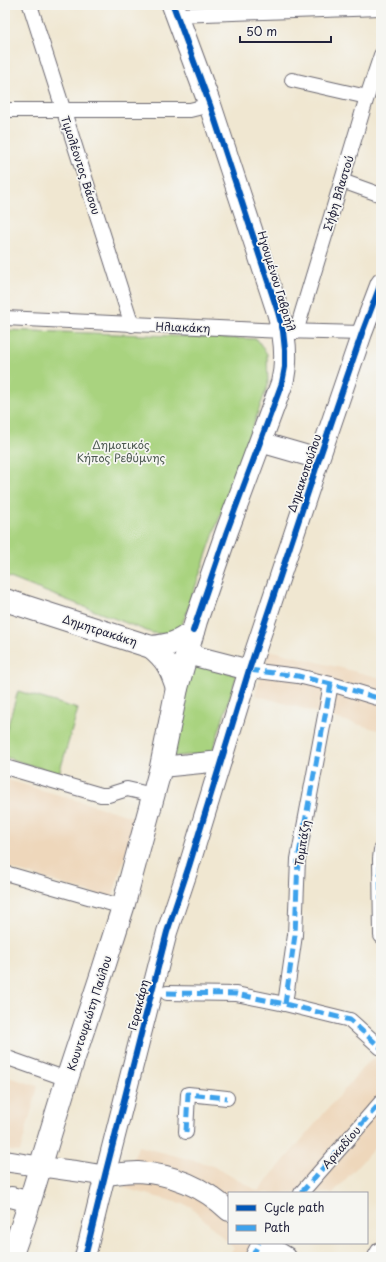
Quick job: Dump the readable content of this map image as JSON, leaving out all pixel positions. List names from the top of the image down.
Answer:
{
  "streets": {
    "main road": ["Ηγουμένου Γαβριήλ", "Δημητρακάκη", "Κουντουριώτη Παύλου"],
    "street": [
      "Τιμολέοντος Βάσου",
      "Σήφη Βλαστού",
      "Ηλιακάκη",
      "Δημακοπούλου",
      "Τομπάζη",
      "Γερακάρη",
      "Αρκαδίου"
    ]
  },
  "crossings": [
    ["Τιμολέοντος Βάσου", "Ηλιακάκη"],
    ["Σήφη Βλαστού", "Ηγουμένου Γαβριήλ"],
    ["Σήφη Βλαστού", "Ηλιακάκη"],
    ["Ηγουμένου Γαβριήλ", "Ηλιακάκη"],
    ["Ηγουμένου Γαβριήλ", "Δημητρακάκη"],
    ["Ηλιακάκη", "Δημακοπούλου"],
    ["Δημακοπούλου", "Γερακάρη"]
  ],
  "parks": ["Δημοτικός Κήπος Ρεθύμνης"],
  "legend": ["Cycle path", "Path"],
  "scale_bar": "50 m"
}
